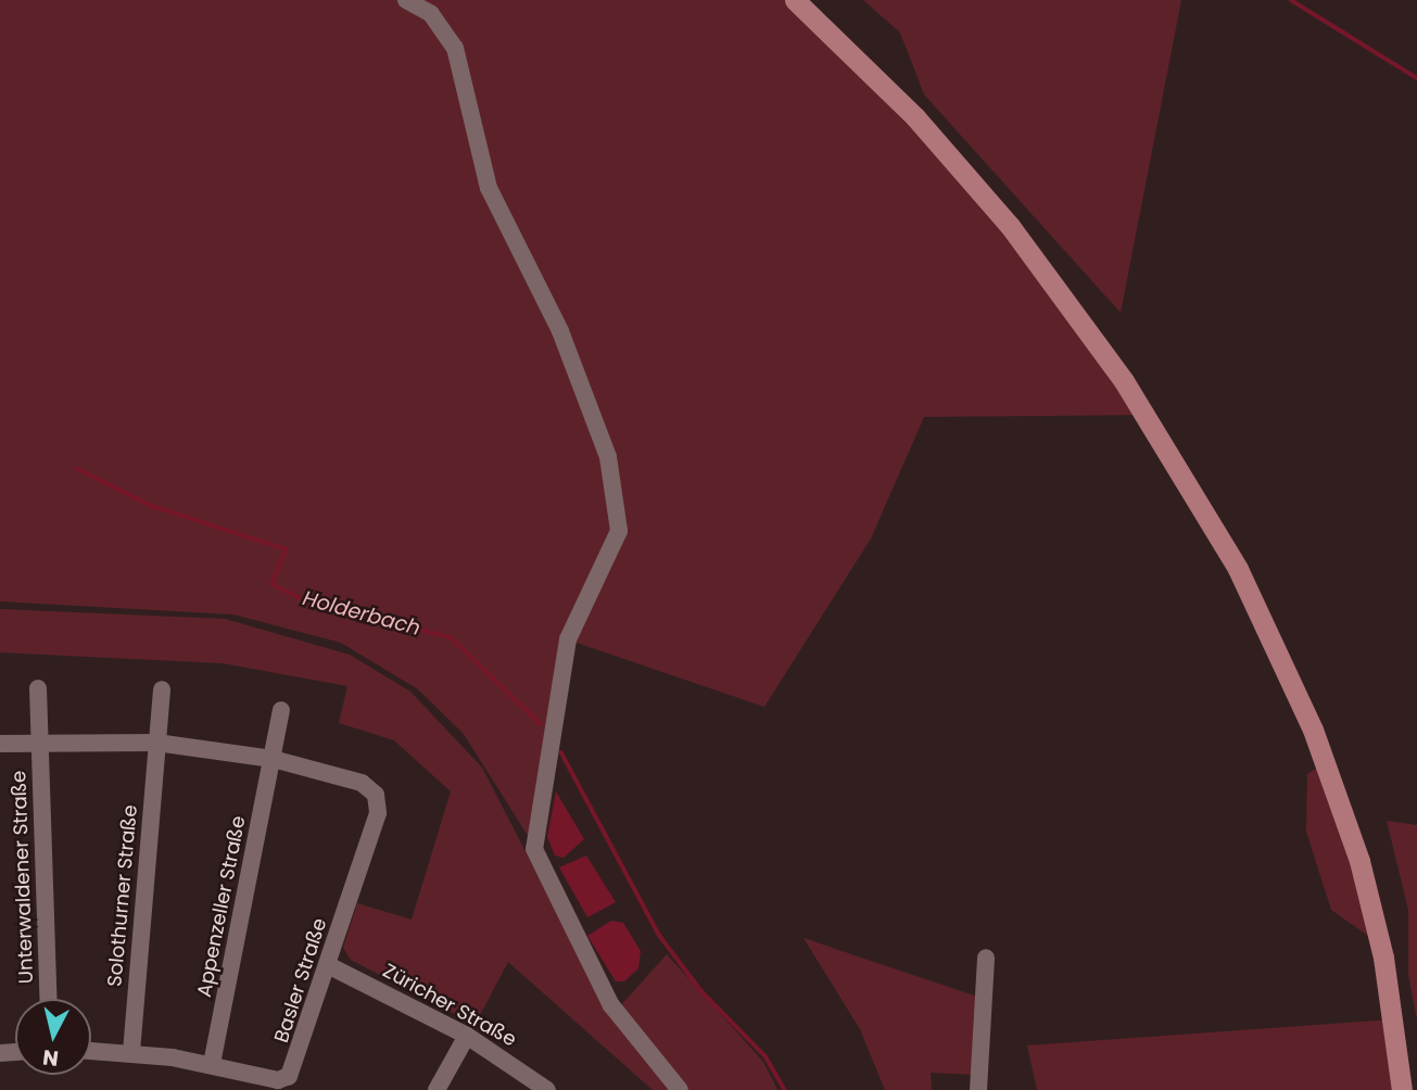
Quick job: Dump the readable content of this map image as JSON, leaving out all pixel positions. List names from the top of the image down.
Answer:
{
  "streets": {
    "street": [
      "Unterwaldener Straße",
      "Solothurner Straße",
      "Appenzeller Straße",
      "Basler Straße",
      "Züricher Straße"
    ]
  },
  "crossings": [
    ["Unterwaldener Straße", "Basler Straße"],
    ["Solothurner Straße", "Basler Straße"],
    ["Appenzeller Straße", "Basler Straße"],
    ["Basler Straße", "Züricher Straße"]
  ],
  "water": ["Holderbach"],
  "north": "bottom"
}
